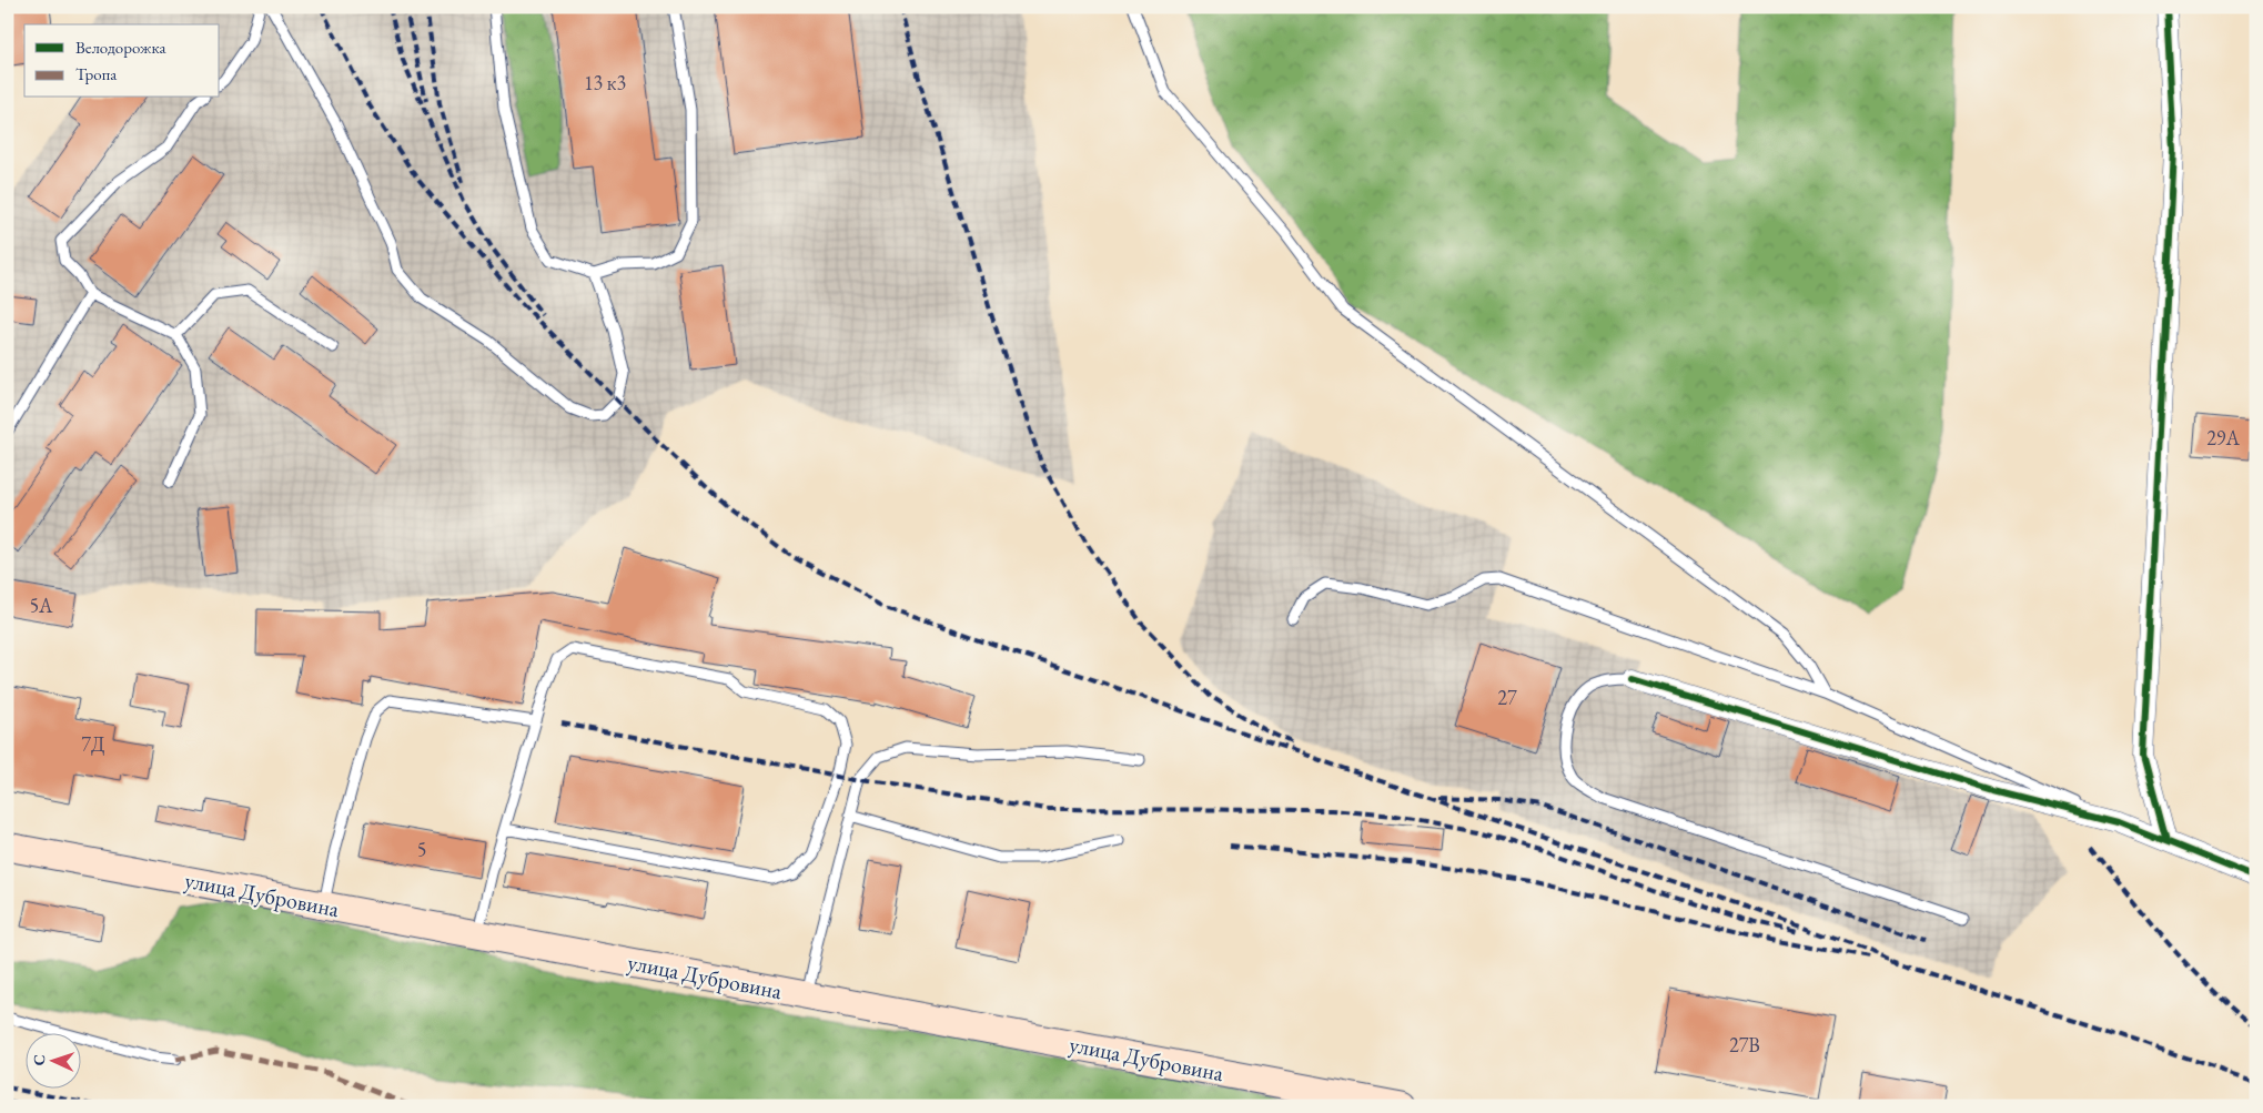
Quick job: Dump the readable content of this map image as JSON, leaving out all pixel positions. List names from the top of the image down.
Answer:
{
  "streets": {
    "main road": ["улица Дубровина"]
  },
  "house_numbers": [
    "13 к3",
    "29А",
    "5А",
    "27",
    "7Д",
    "5",
    "27В"
  ],
  "legend": ["Велодорожка", "Тропа"],
  "north": "left"
}
